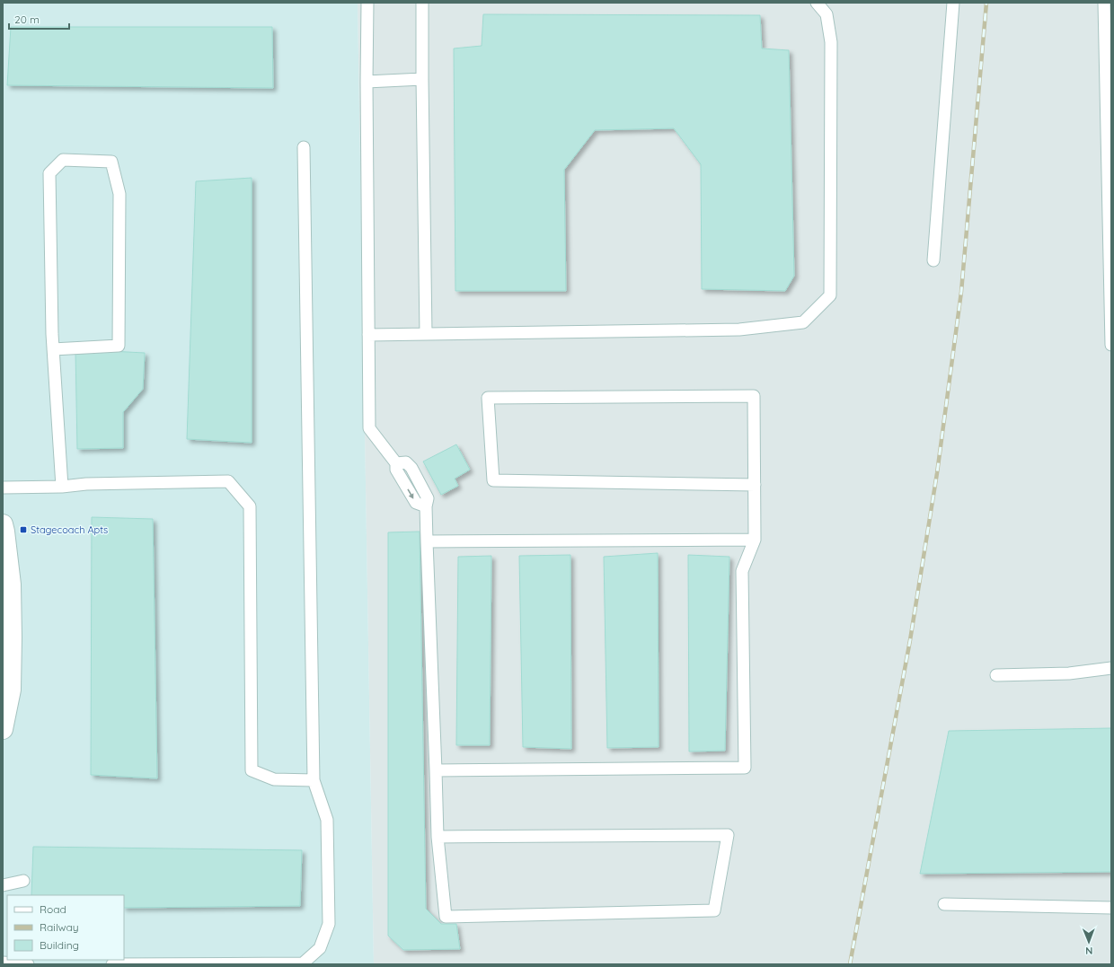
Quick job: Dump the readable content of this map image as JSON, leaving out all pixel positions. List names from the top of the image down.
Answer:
{
  "places": {
    "transit": ["Stagecoach Apts"]
  },
  "legend": ["Road", "Railway", "Building"],
  "scale_bar": "20 m",
  "north": "bottom"
}
